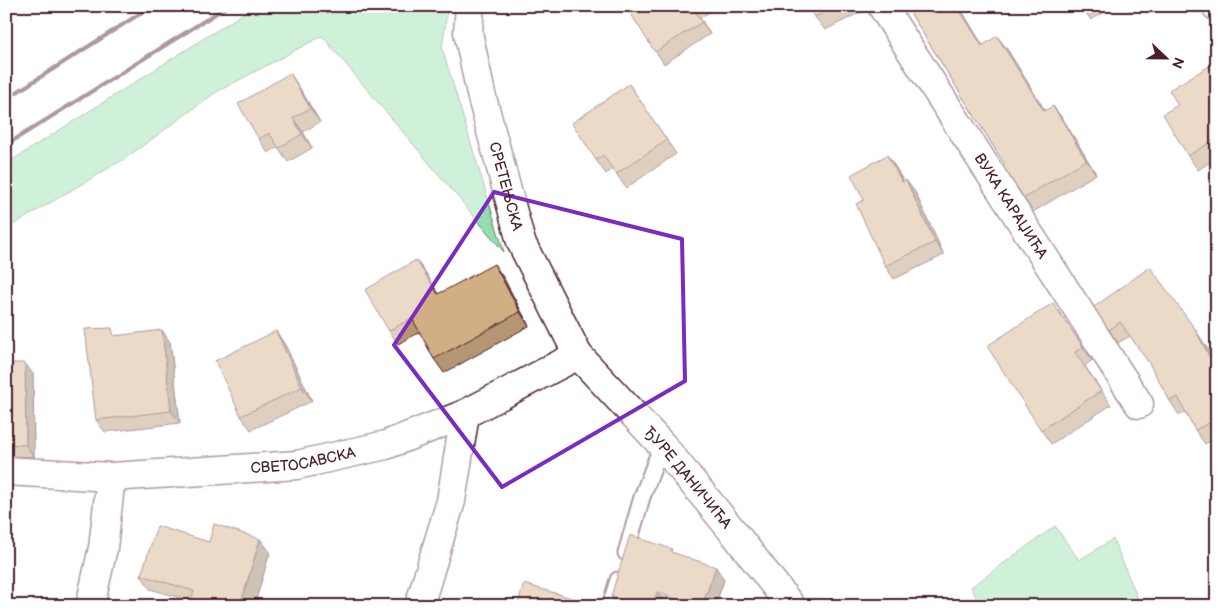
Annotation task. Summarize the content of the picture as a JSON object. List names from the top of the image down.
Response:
{
  "streets": {
    "street": [
      "СРЕТЕЊСКА",
      "ВУКА КАРАЏИЋА",
      "СВЕТОСАВСКА",
      "ЂУРЕ ДАНИЧИЋА"
    ]
  },
  "crossings": [
    ["СРЕТЕЊСКА", "СВЕТОСАВСКА"],
    ["СРЕТЕЊСКА", "ЂУРЕ ДАНИЧИЋА"],
    ["СВЕТОСАВСКА", "ЂУРЕ ДАНИЧИЋА"]
  ],
  "north": "right"
}
